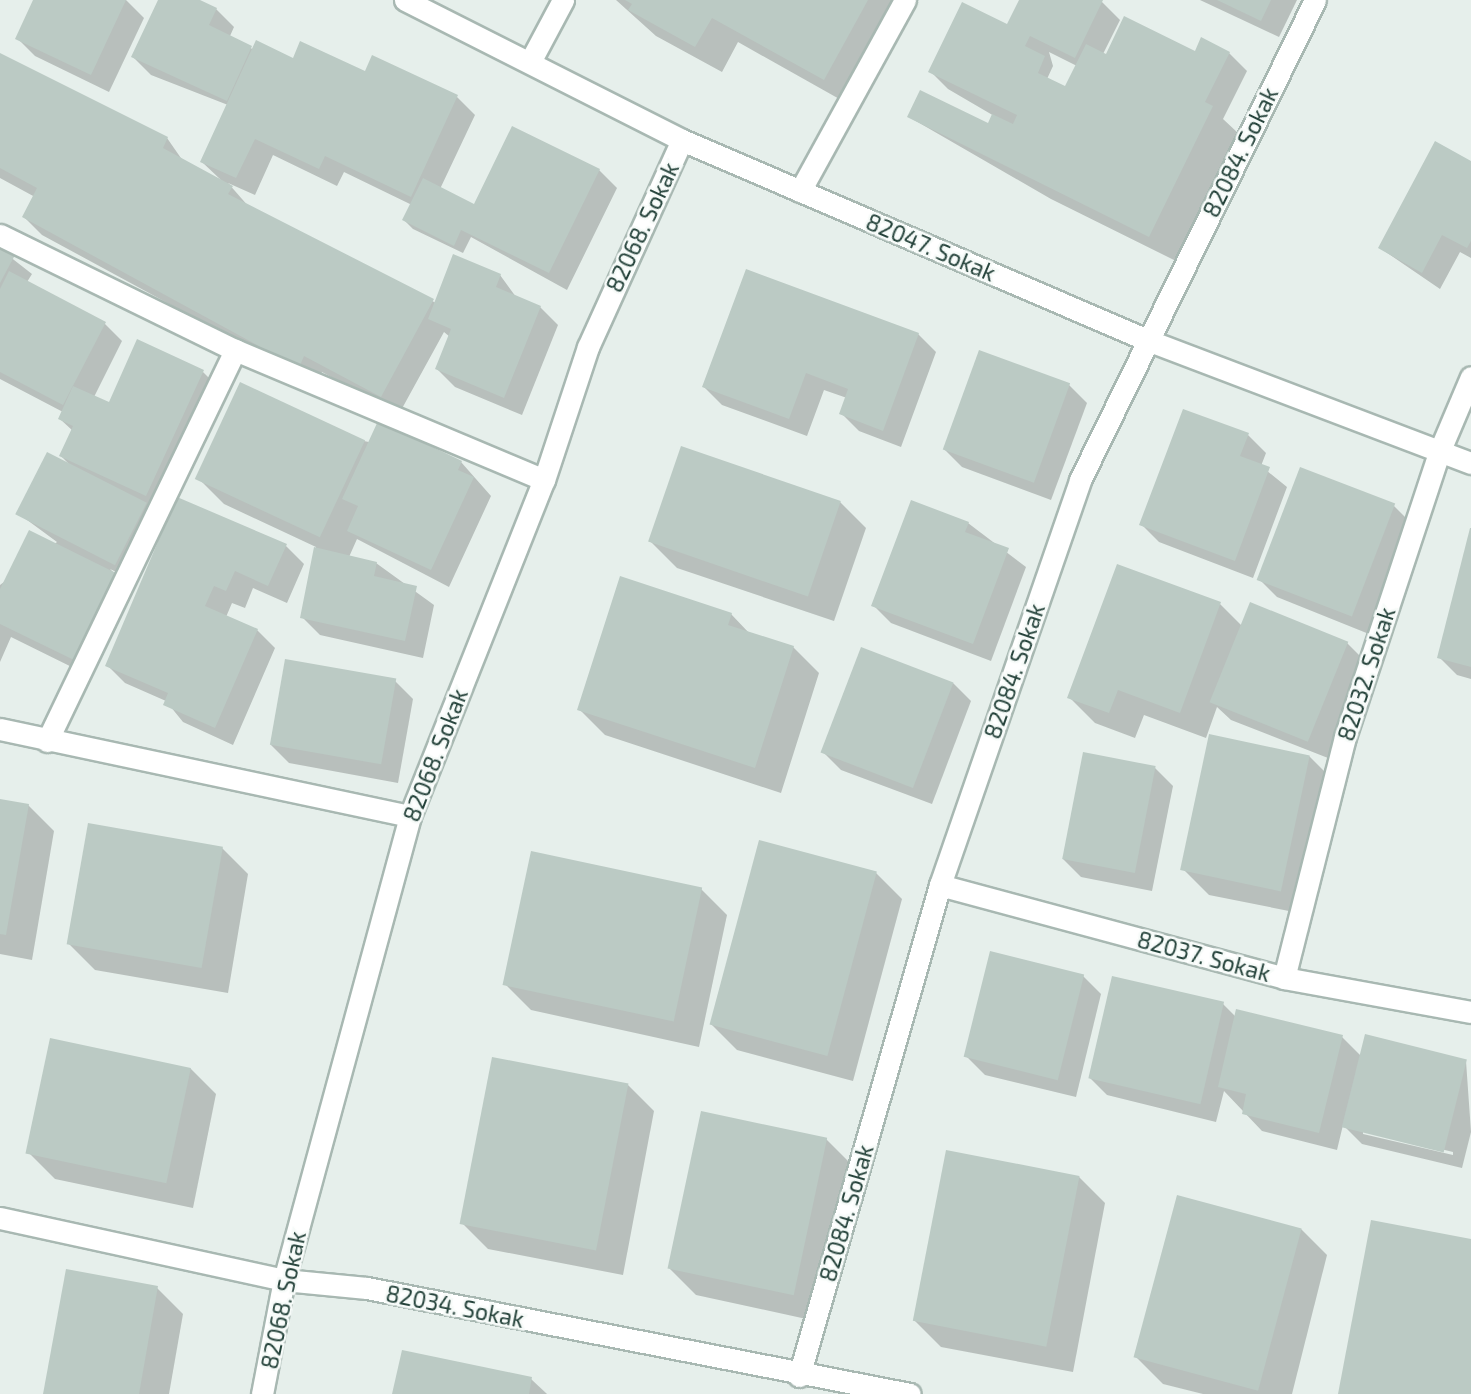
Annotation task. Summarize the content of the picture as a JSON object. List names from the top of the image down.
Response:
{
  "streets": {
    "street": [
      "82084. Sokak",
      "82068. Sokak",
      "82047. Sokak",
      "82032. Sokak",
      "82037. Sokak",
      "82034. Sokak"
    ]
  },
  "crossings": [
    ["82084. Sokak", "82047. Sokak"],
    ["82084. Sokak", "82037. Sokak"],
    ["82084. Sokak", "82034. Sokak"],
    ["82068. Sokak", "82047. Sokak"],
    ["82068. Sokak", "82034. Sokak"],
    ["82047. Sokak", "82032. Sokak"],
    ["82032. Sokak", "82037. Sokak"]
  ]
}
